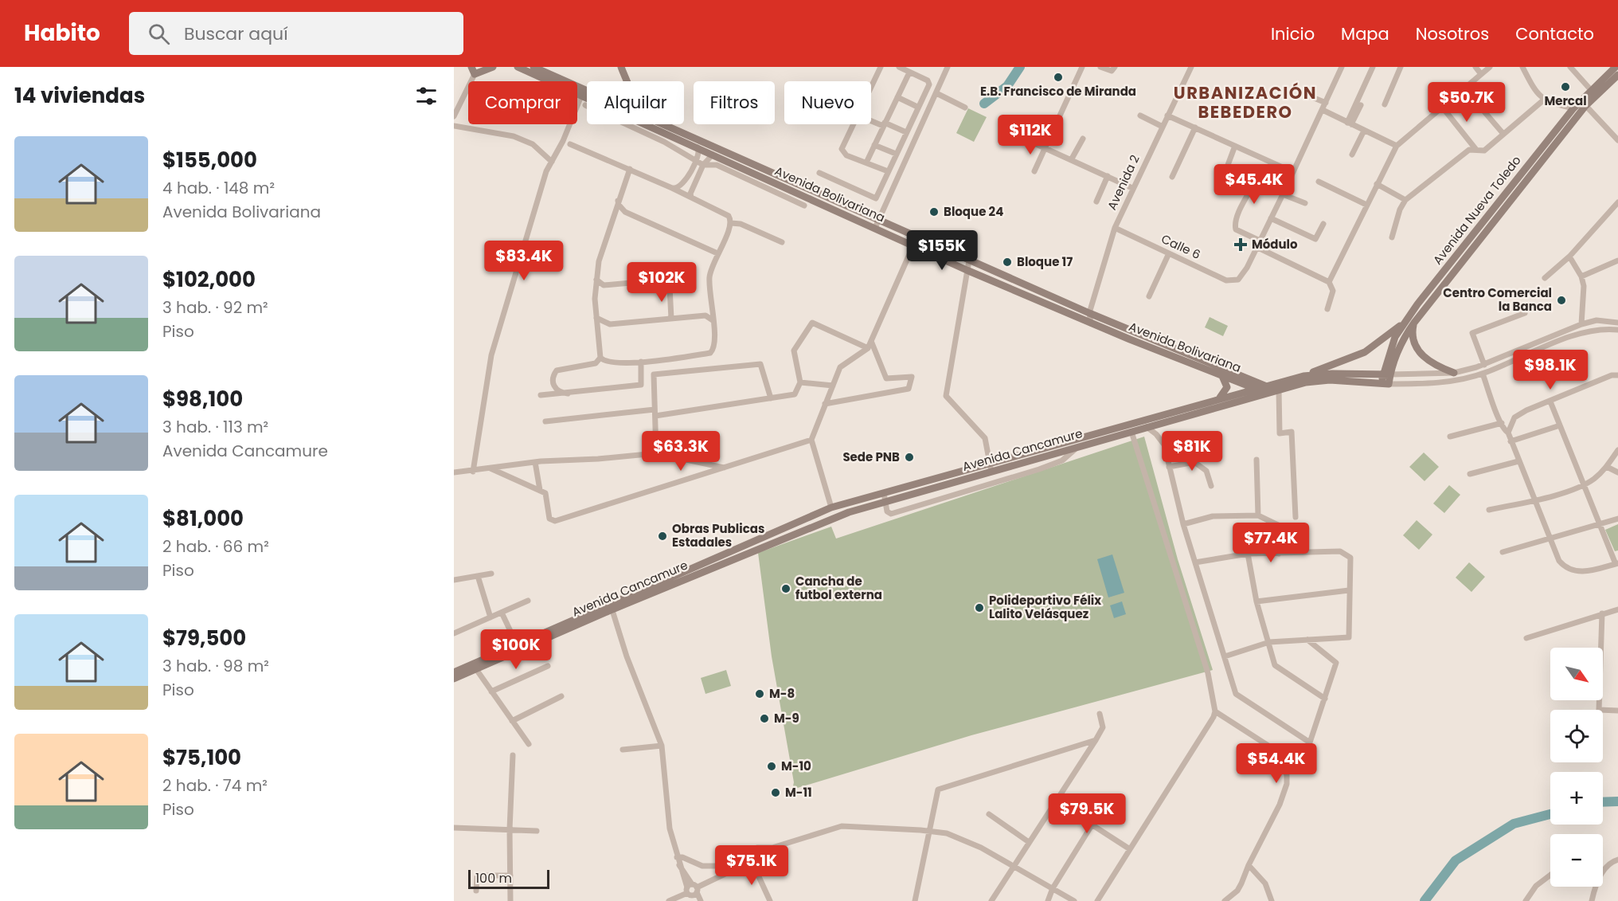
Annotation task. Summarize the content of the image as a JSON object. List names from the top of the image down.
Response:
{
  "streets": {
    "main road": ["Avenida Bolivariana", "Avenida Nueva Toledo", "Avenida Cancamure"],
    "street": ["Avenida 2", "Calle 6"]
  },
  "crossings": [
    ["Avenida 2", "Avenida Bolivariana"],
    ["Avenida 2", "Calle 6"],
    ["Avenida Bolivariana", "Avenida Cancamure"],
    ["Avenida Nueva Toledo", "Avenida Cancamure"]
  ],
  "districts": ["URBANIZACIÓN BEBEDERO"],
  "places": {
    "other": [
      "E.B. Francisco de Miranda",
      "Mercal",
      "Bloque 24",
      "Bloque 17",
      "Centro Comercial la Banca",
      "Sede PNB",
      "Obras Publicas Estadales",
      "Cancha de futbol externa",
      "Polideportivo Félix Lalito Velásquez",
      "M-8",
      "M-9",
      "M-10",
      "M-11"
    ],
    "health": ["Módulo"]
  },
  "scale_bar": "100 m",
  "north": "bottom right",
  "page": {
    "header": "Habito",
    "search": "Buscar aquí",
    "nav": [
      "Inicio",
      "Mapa",
      "Nosotros",
      "Contacto"
    ],
    "heading": "14 viviendas",
    "chip": [
      "Comprar",
      "Alquilar",
      "Filtros",
      "Nuevo"
    ],
    "price": [
      "$50.7K",
      "$112K",
      "$45.4K",
      "$155K",
      "$83.4K",
      "$102K",
      "$98.1K",
      "$63.3K",
      "$81K",
      "$77.4K",
      "$100K",
      "$54.4K",
      "$79.5K",
      "$75.1K"
    ],
    "list": [
      {
        "name": "$155,000",
        "note": "4 hab. · 148 m² · Avenida Bolivariana"
      },
      {
        "name": "$102,000",
        "note": "3 hab. · 92 m² · Piso"
      },
      {
        "name": "$98,100",
        "note": "3 hab. · 113 m² · Avenida Cancamure"
      },
      {
        "name": "$81,000",
        "note": "2 hab. · 66 m² · Piso"
      },
      {
        "name": "$79,500",
        "note": "3 hab. · 98 m² · Piso"
      },
      {
        "name": "$75,100",
        "note": "2 hab. · 74 m² · Piso"
      }
    ],
    "map_buttons": ["+", "−"],
    "scale": "100 m"
  }
}
